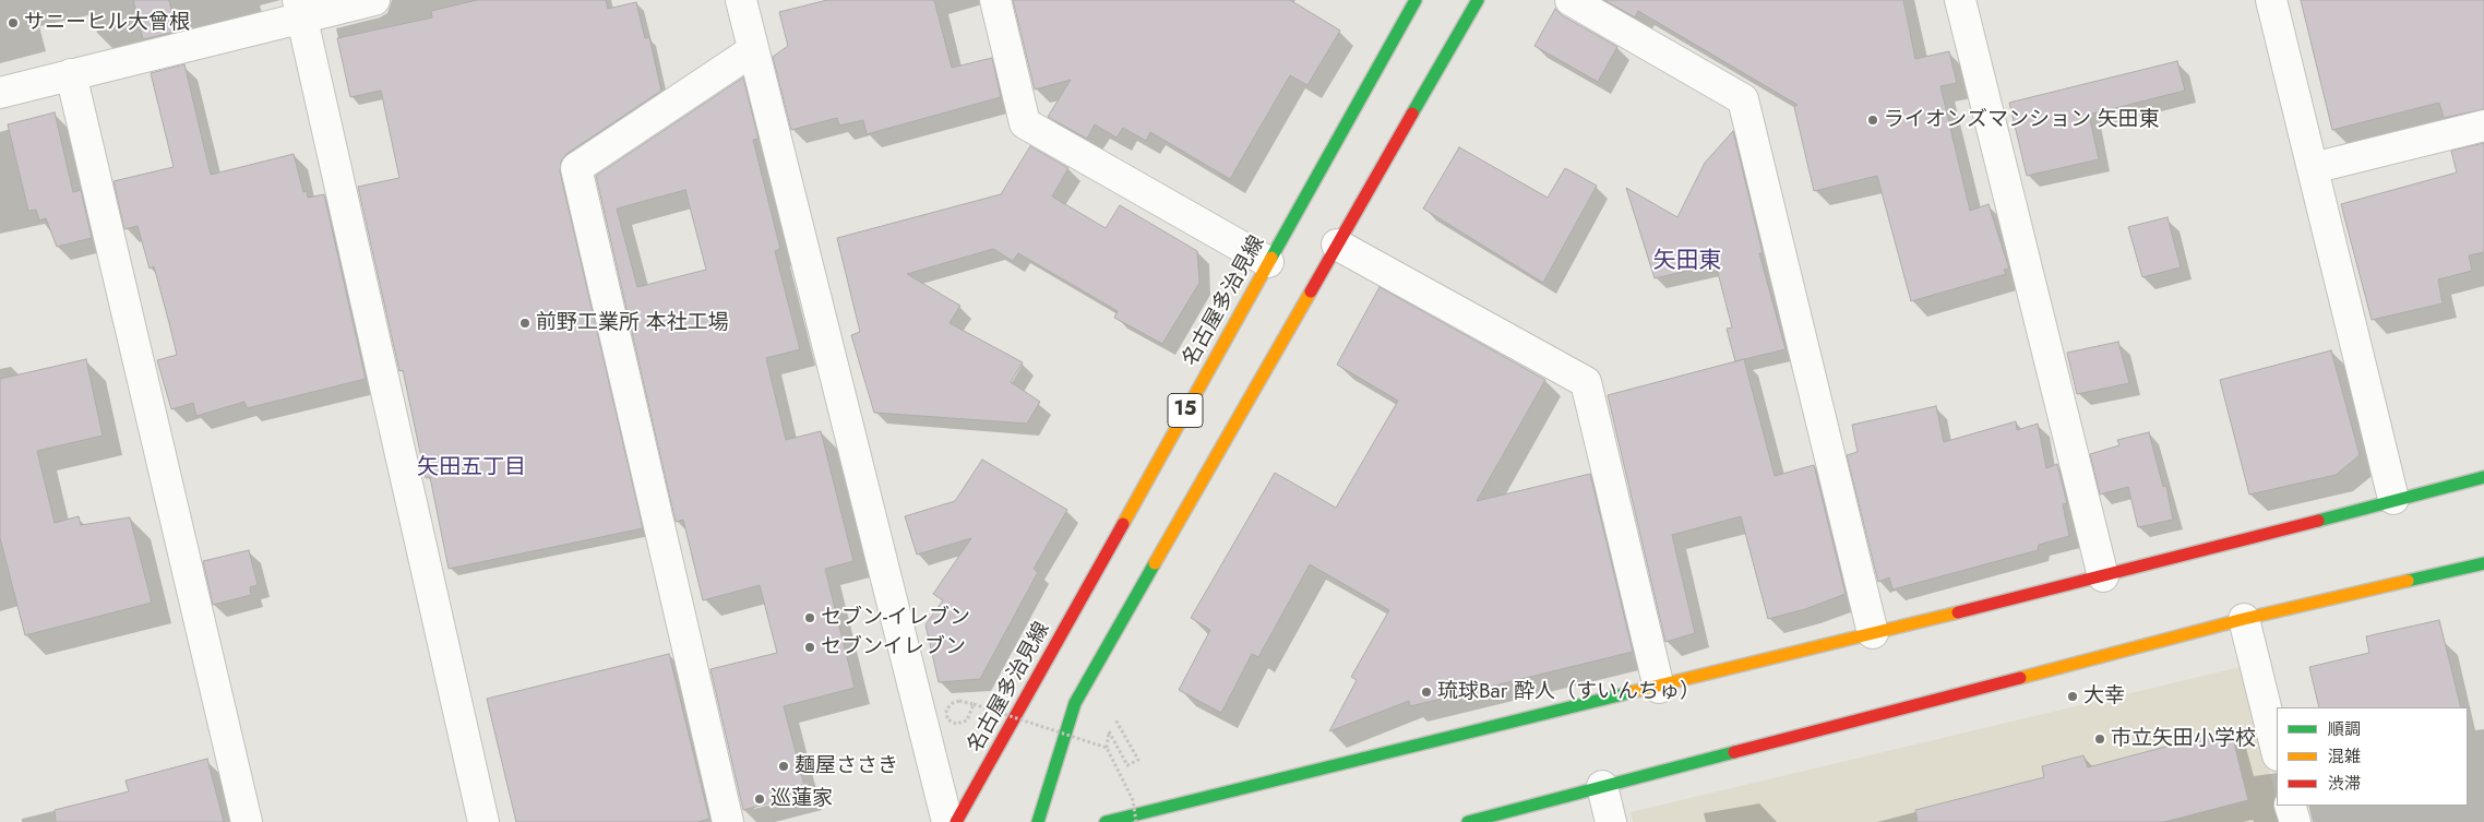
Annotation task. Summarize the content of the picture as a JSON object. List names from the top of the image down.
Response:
{
  "streets": {
    "street": ["名古屋多治見線", "15"]
  },
  "districts": ["矢田東", "矢田五丁目"],
  "places": [
    "サニーヒル大曾根",
    "ライオンズマンション 矢田東",
    "前野工業所 本社工場",
    "セブン-イレブン",
    "セブンイレブン",
    "琉球Bar 酔人（すいんちゅ）",
    "大幸",
    "市立矢田小学校",
    "麺屋ささき",
    "巡蓮家"
  ],
  "legend": ["順調", "混雑", "渋滞"]
}
